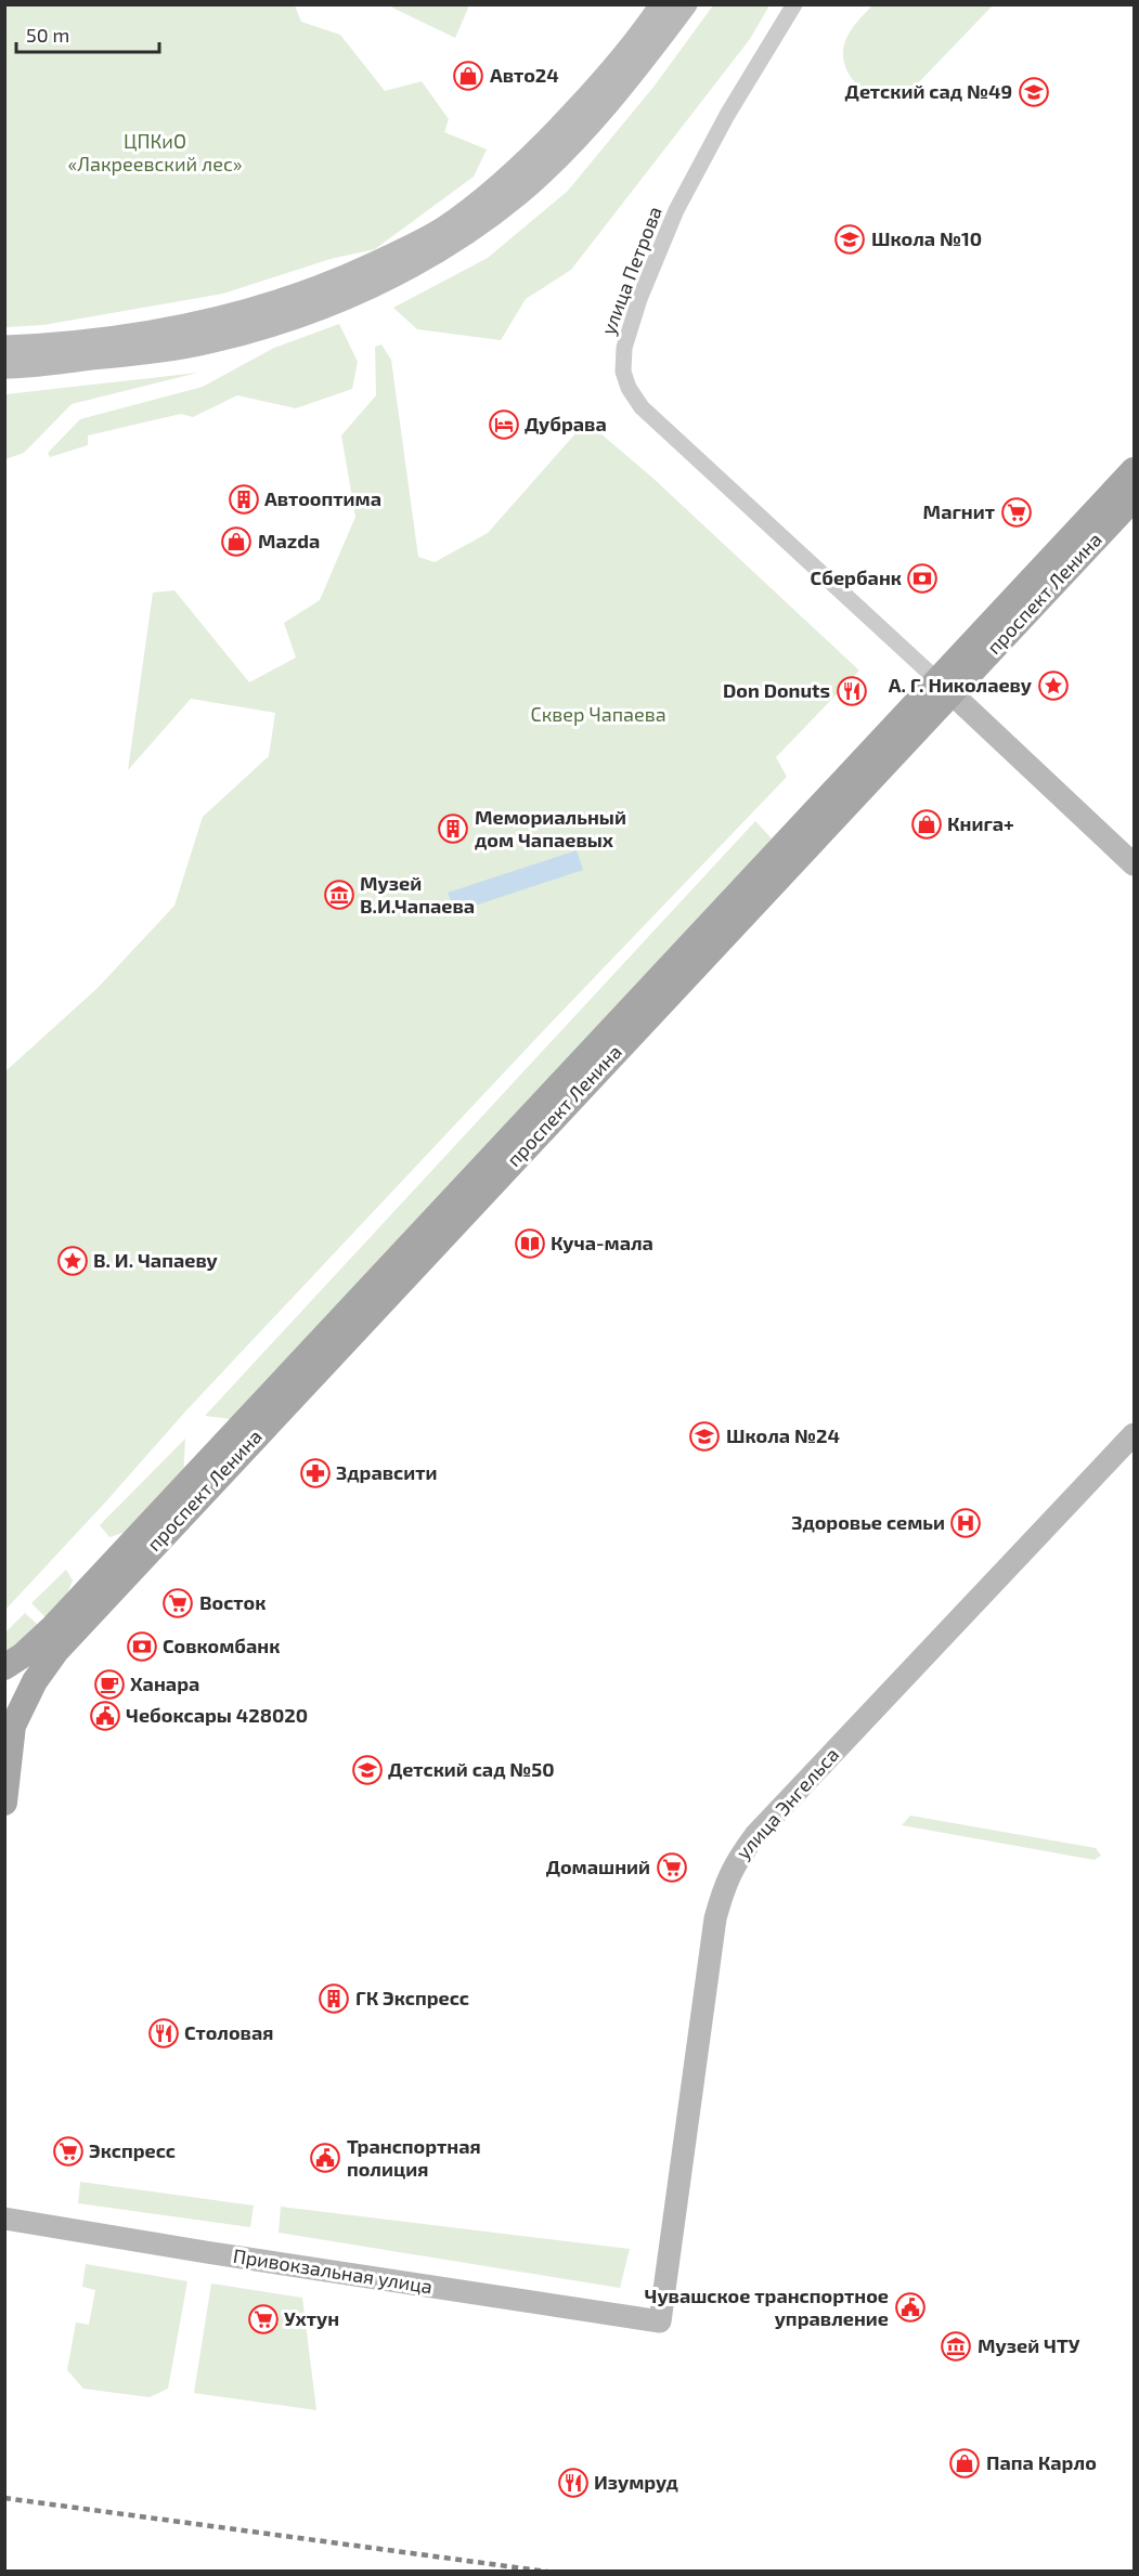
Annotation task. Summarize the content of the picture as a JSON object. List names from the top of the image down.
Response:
{
  "streets": {
    "main road": ["проспект Ленина"],
    "street": ["улица Петрова", "улица Энгельса", "Привокзальная улица"]
  },
  "crossings": [
    ["улица Петрова", "проспект Ленина"],
    ["улица Энгельса", "Привокзальная улица"]
  ],
  "parks": ["ЦПКиО «Лакреевский лес»", "Сквер Чапаева"],
  "places": {
    "shop": [
      "Авто24",
      "Mazda",
      "Книга+",
      "Папа Карло"
    ],
    "school or university": [
      "Детский сад №49",
      "Школа №10",
      "Школа №24",
      "Детский сад №50"
    ],
    "hotel": ["Дубрава"],
    "building": ["Автооптима", "Мемориальный дом Чапаевых", "ГК Экспресс"],
    "supermarket": [
      "Магнит",
      "Восток",
      "Домашний",
      "Экспресс",
      "Ухтун"
    ],
    "bank": ["Сбербанк", "Совкомбанк"],
    "place": ["А. Г. Николаеву", "В. И. Чапаеву"],
    "restaurant": ["Don Donuts", "Столовая", "Изумруд"],
    "museum": ["Музей В.И.Чапаева", "Музей ЧТУ"],
    "library": ["Куча-мала"],
    "pharmacy": ["Здравсити"],
    "hospital": ["Здоровье семьи"],
    "cafe": ["Ханара"],
    "public building": ["Чебоксары 428020", "Транспортная полиция", "Чувашское транспортное управление"]
  },
  "scale_bar": "50 m"
}
